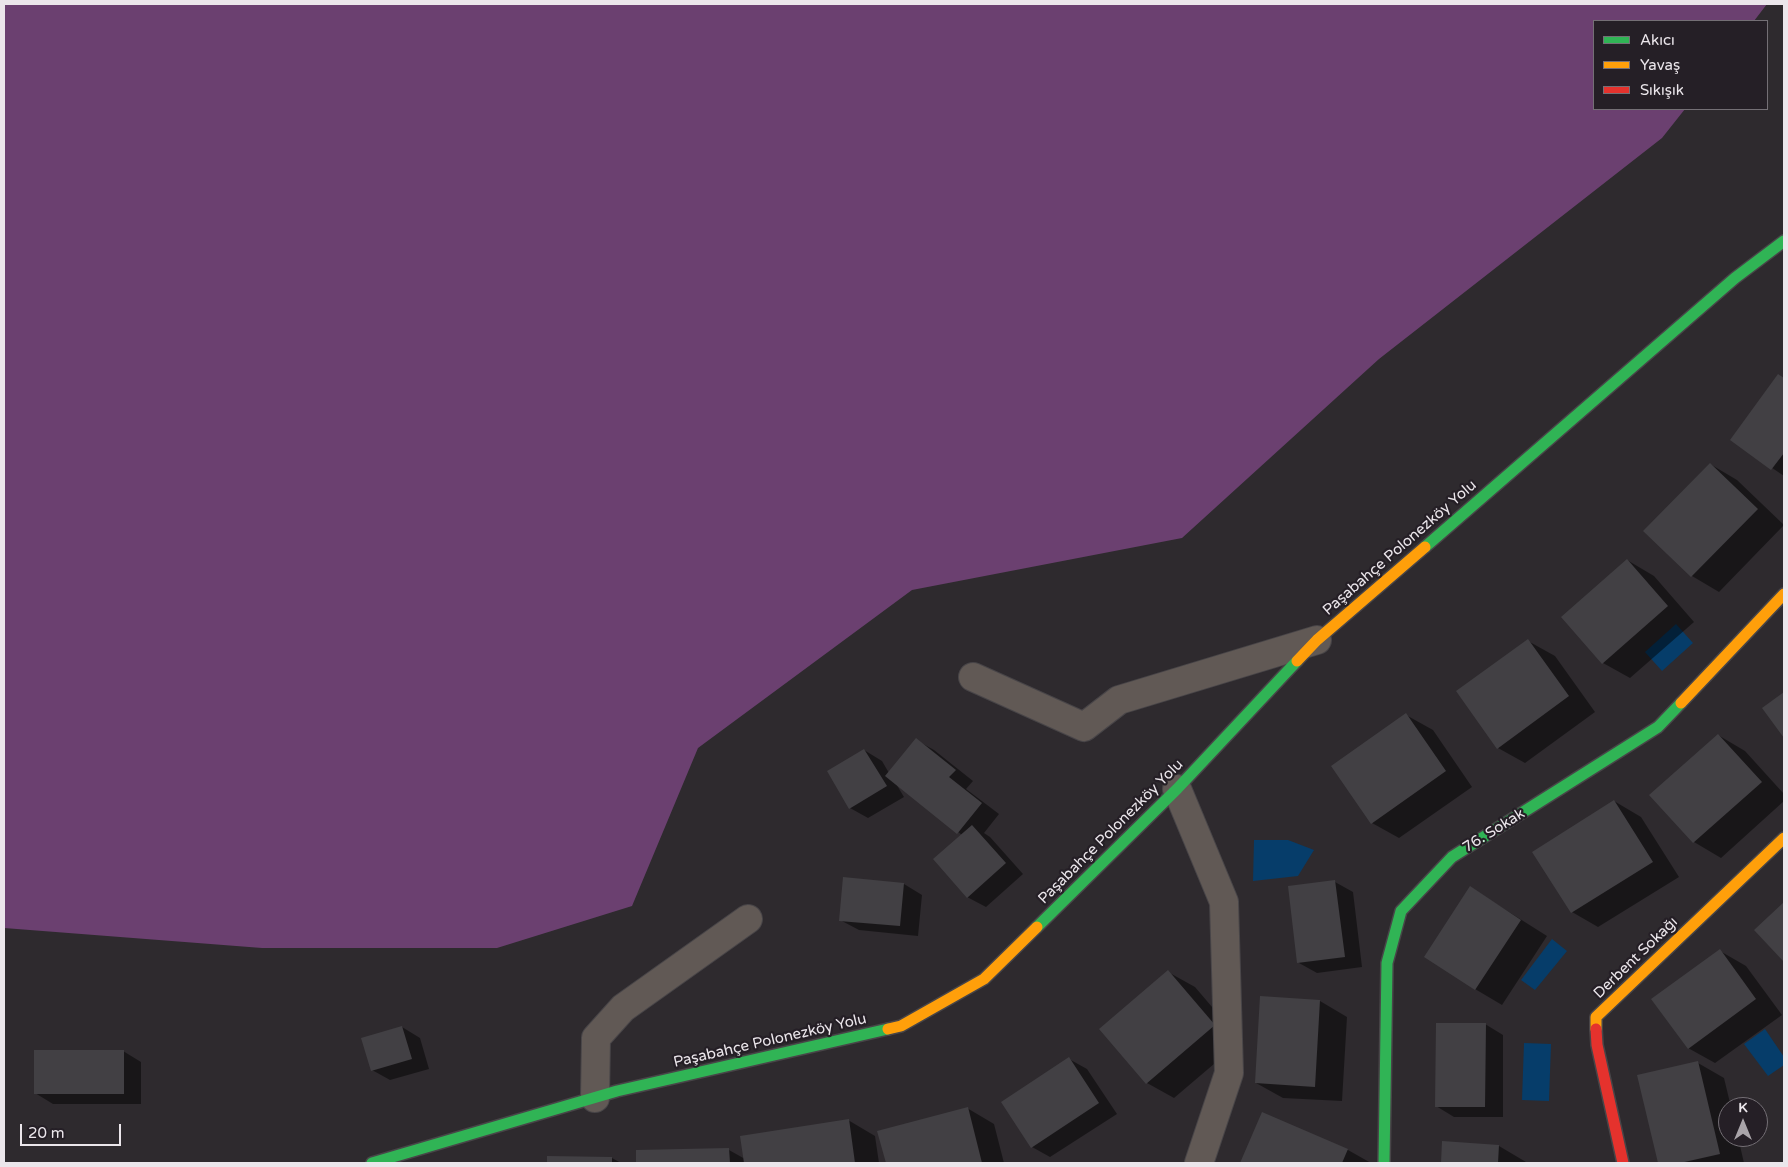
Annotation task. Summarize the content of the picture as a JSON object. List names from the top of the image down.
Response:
{
  "streets": {
    "main road": ["Paşabahçe Polonezköy Yolu", "76. Sokak", "Derbent Sokağı"]
  },
  "legend": ["Akıcı", "Yavaş", "Sıkışık"],
  "scale_bar": "20 m",
  "north": "top"
}
